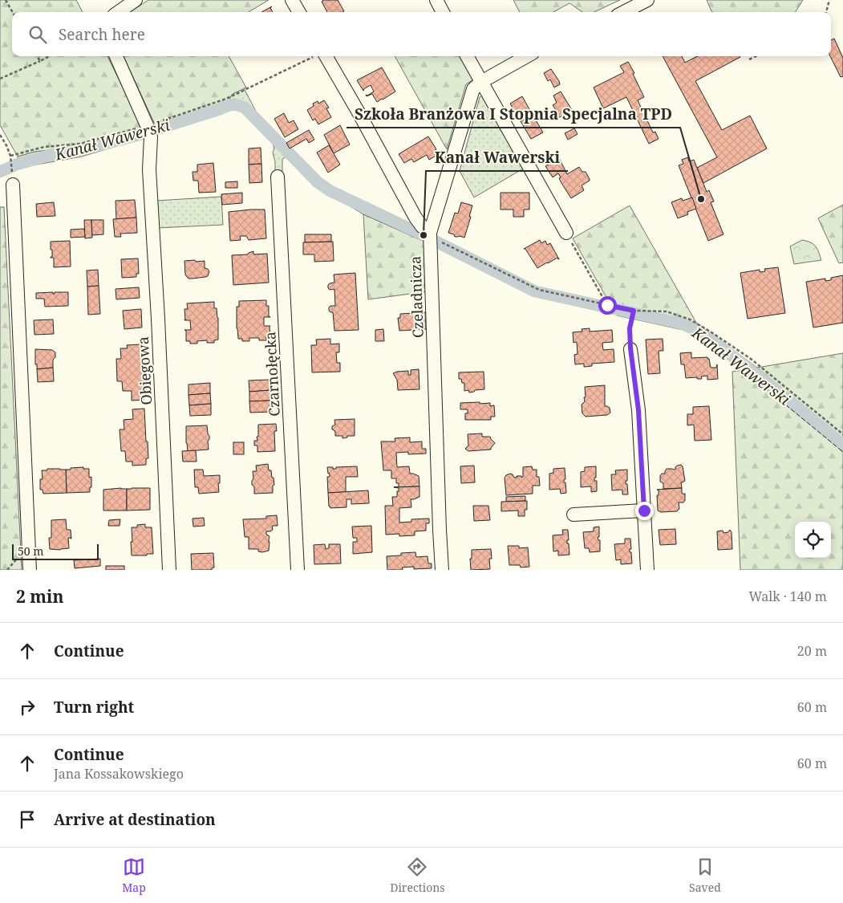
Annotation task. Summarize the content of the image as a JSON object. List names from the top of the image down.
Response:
{
  "streets": {
    "street": ["Czeladnicza", "Obiegowa", "Czarnołęcka"]
  },
  "water": ["Kanał Wawerski"],
  "places": ["Szkoła Branżowa I Stopnia Specjalna TPD", "Kanał Wawerski"],
  "scale_bar": "50 m",
  "page": {
    "search": "Search here",
    "scale": "50 m",
    "heading": ["2 min", "Walk · 140 m"],
    "list": [
      ["Continue", "20 m"],
      ["Turn right", "60 m"],
      ["Continue", "Jana Kossakowskiego", "60 m"],
      "Arrive at destination"
    ],
    "nav": ["Map", "Directions", "Saved"]
  }
}
